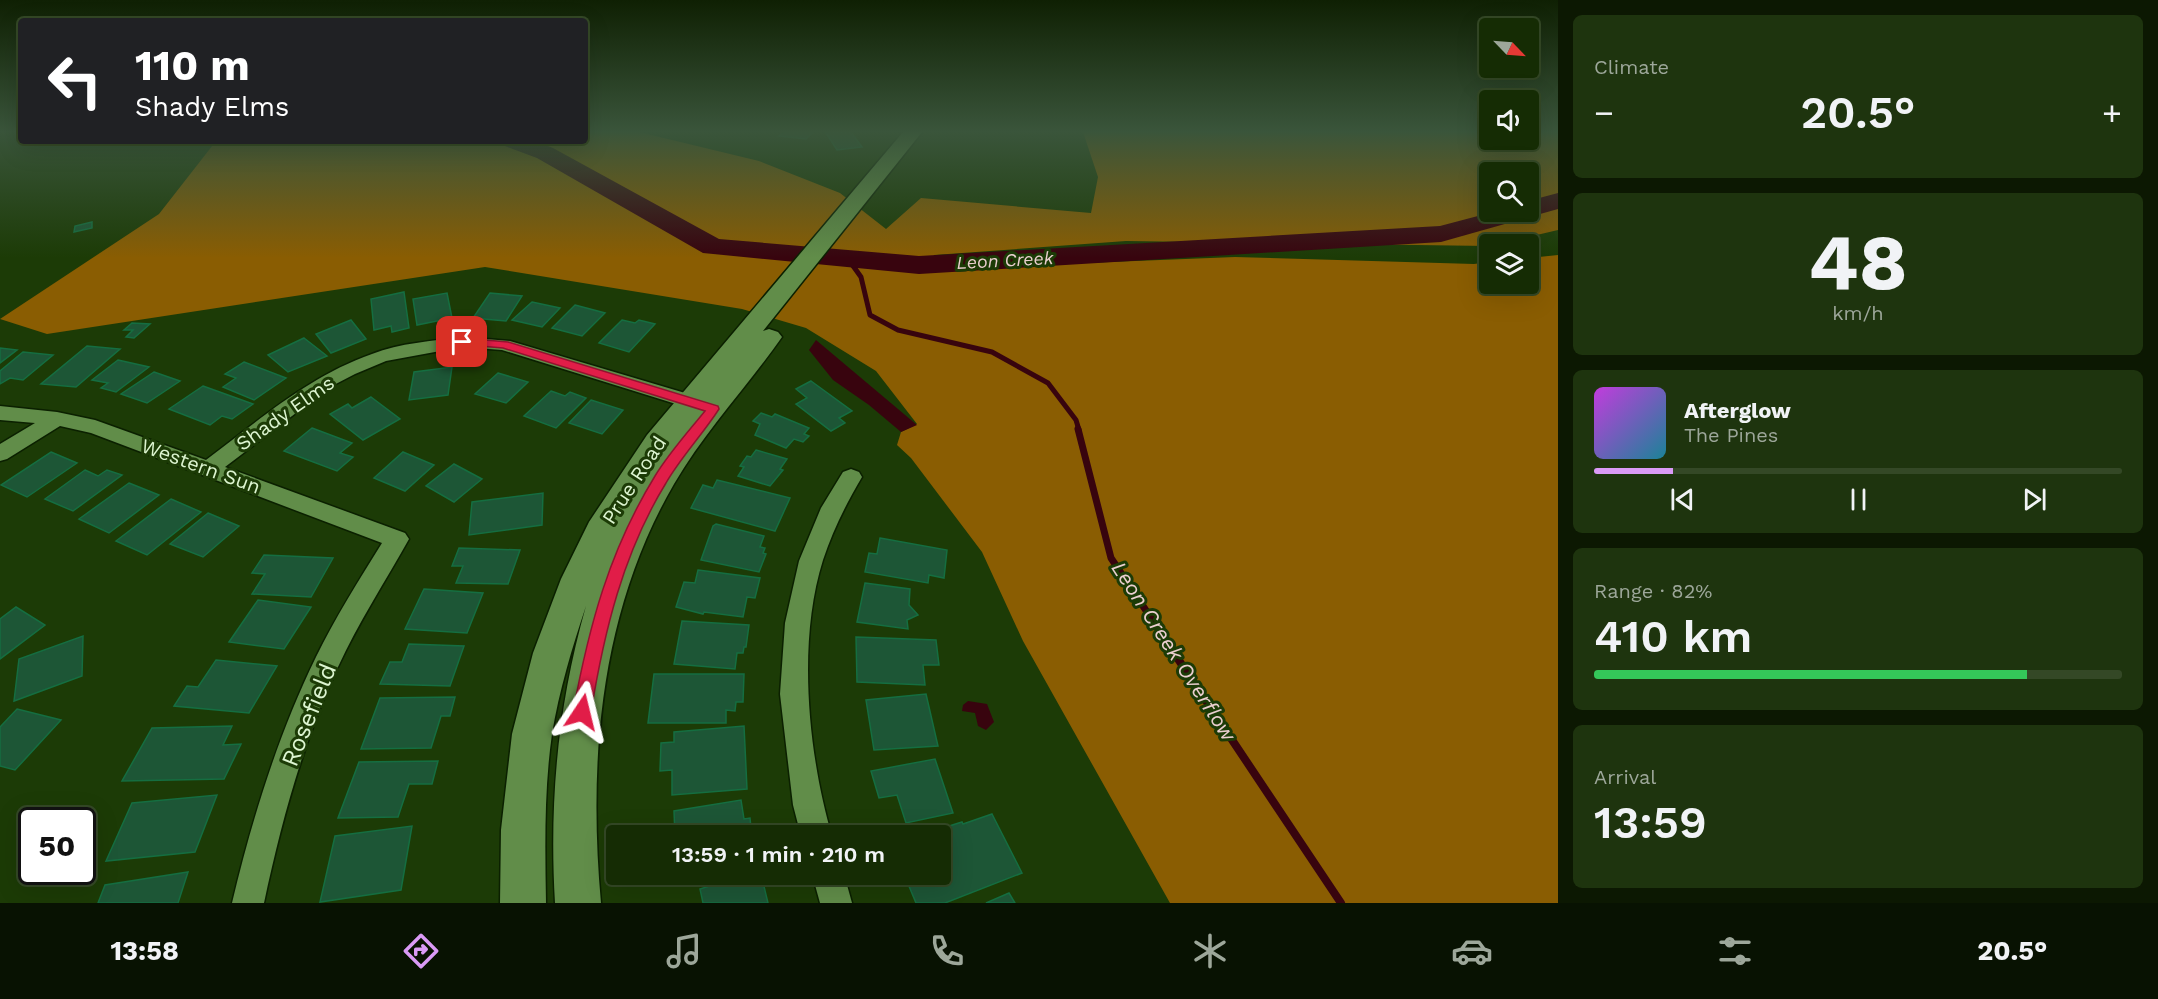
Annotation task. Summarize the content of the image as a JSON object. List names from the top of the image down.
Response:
{
  "streets": {
    "main road": ["Prue Road"],
    "street": ["Shady Elms", "Western Sun", "Rosefield"]
  },
  "crossings": [
    ["Shady Elms", "Western Sun"],
    ["Shady Elms", "Prue Road"],
    ["Western Sun", "Rosefield"]
  ],
  "water": ["Leon Creek", "Leon Creek Overflow"],
  "north": "bottom right",
  "page": {
    "tile": [
      "Climate",
      ["48", "km/h"],
      ["Range · 82%", "410 km"],
      ["Arrival", "13:59"]
    ],
    "turn": ["110 m", "Shady Elms"],
    "heat": ["−", "20.5°", "+"],
    "song": ["Afterglow", "The Pines"],
    "limit": "50",
    "trip": "13:59 · 1 min · 210 m",
    "tabs": ["13:58", "20.5°"]
  }
}
